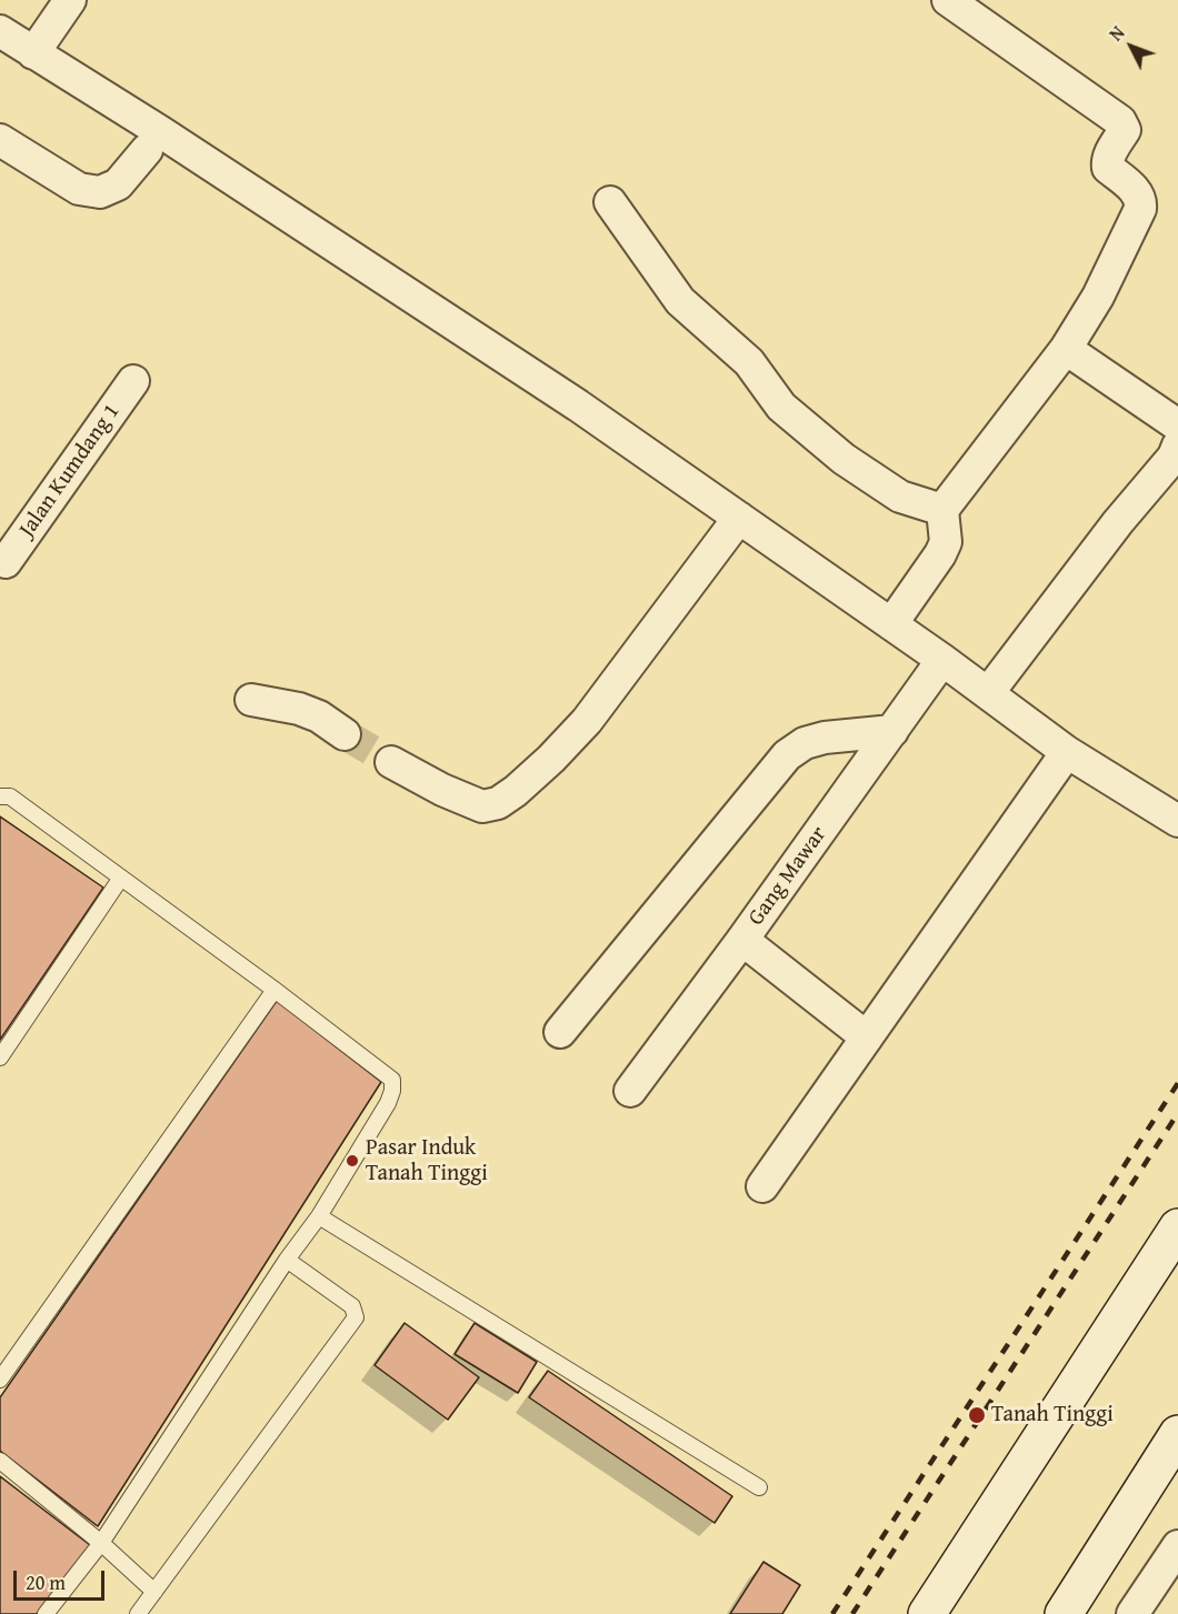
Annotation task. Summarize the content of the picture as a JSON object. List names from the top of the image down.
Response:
{
  "streets": {
    "street": ["Jalan Kumdang 1", "Gang Mawar"]
  },
  "places": ["Pasar Induk Tanah Tinggi", "Tanah Tinggi"],
  "scale_bar": "20 m",
  "north": "top left"
}
